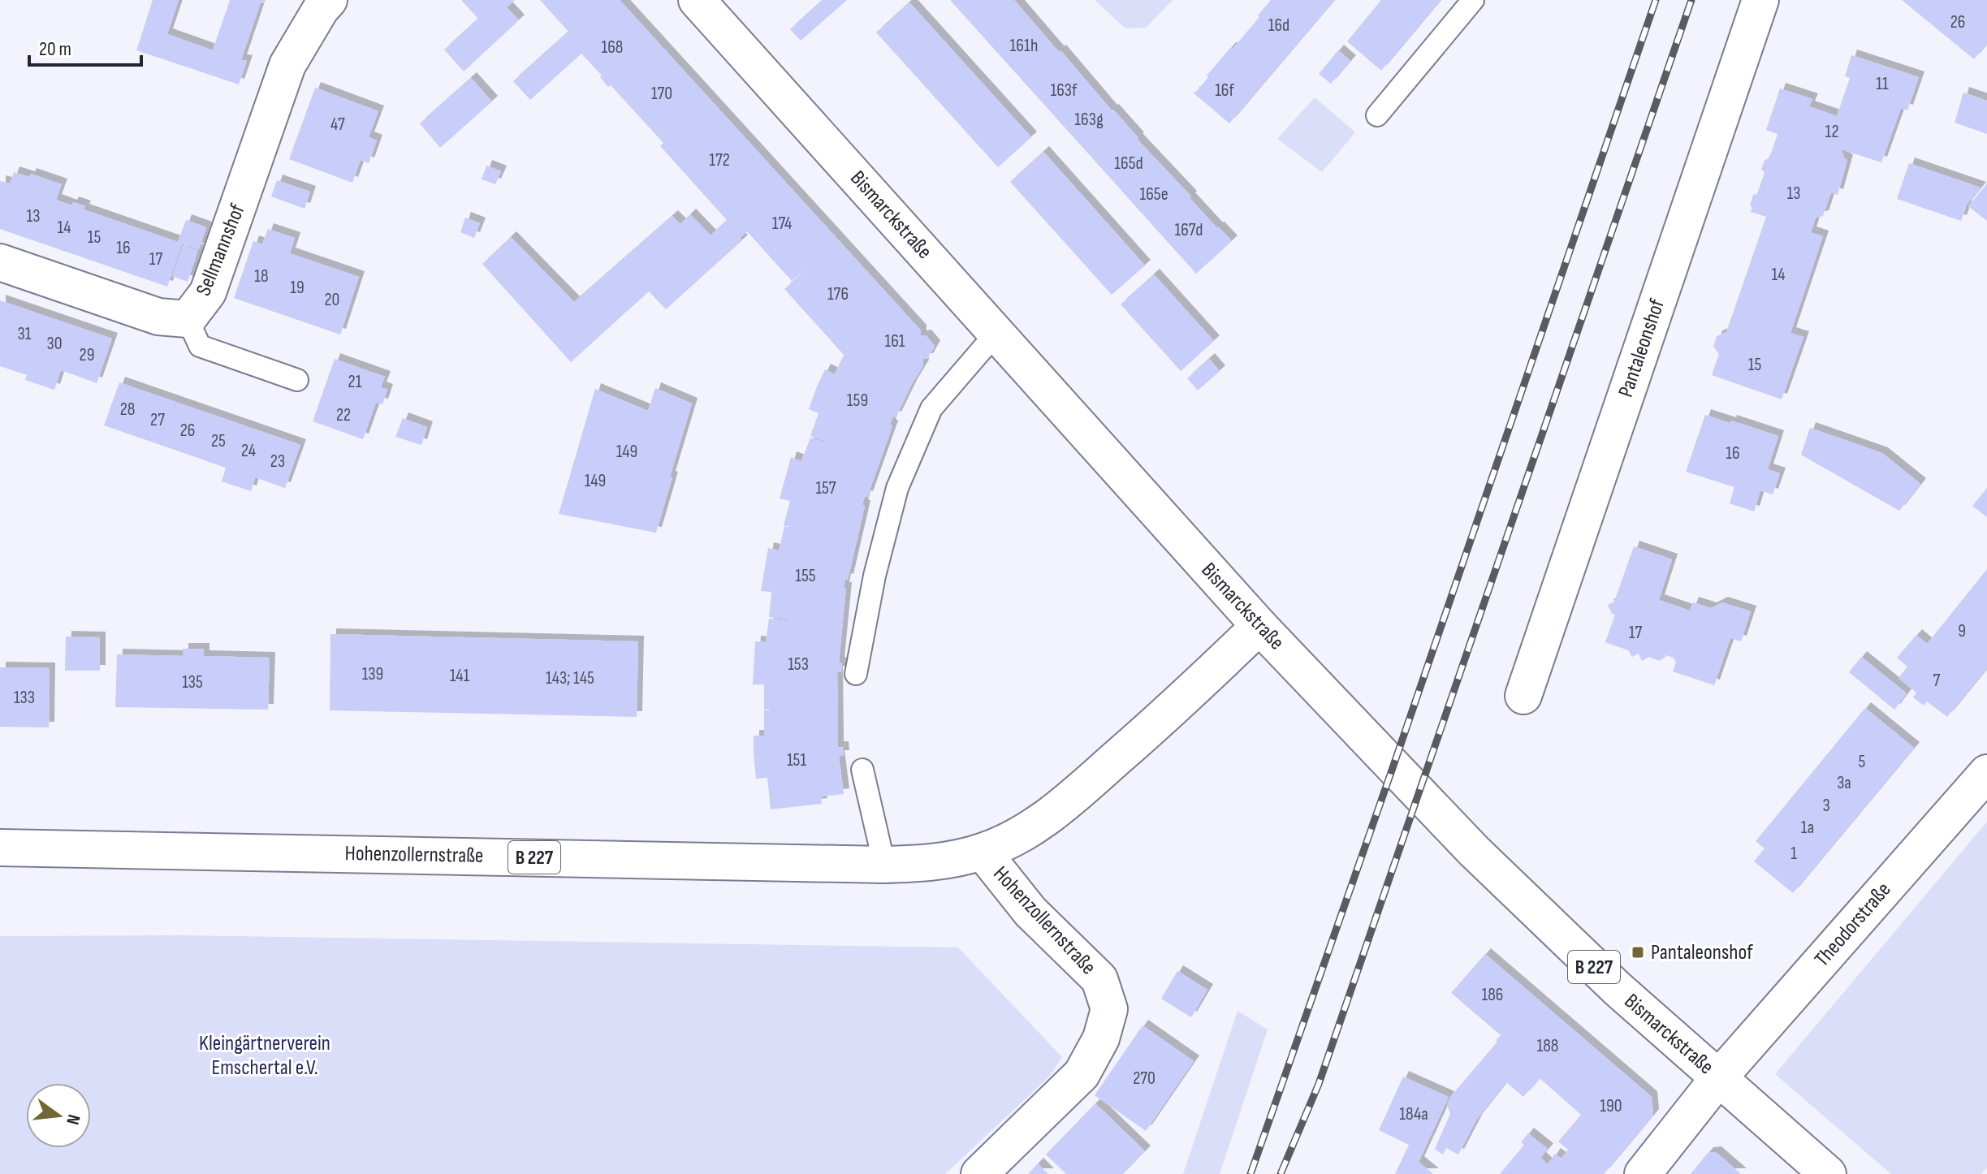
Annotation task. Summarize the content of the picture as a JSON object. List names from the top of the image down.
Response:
{
  "streets": {
    "main road": [
      "Bismarckstraße",
      "Sellmannshof",
      "Pantaleonshof",
      "Hohenzollernstraße",
      "B 227",
      "Theodorstraße"
    ]
  },
  "crossings": [
    ["Bismarckstraße", "Hohenzollernstraße"],
    ["Bismarckstraße", "Theodorstraße"]
  ],
  "parks": ["Kleingärtnerverein Emschertal e.V."],
  "places": {
    "transit": ["Pantaleonshof"]
  },
  "house_numbers": [
    "26",
    "16d",
    "161h",
    "168",
    "11",
    "163f",
    "16f",
    "170",
    "163g",
    "47",
    "12",
    "172",
    "165d",
    "13",
    "165e",
    "13",
    "174",
    "14",
    "167d",
    "15",
    "16",
    "17",
    "14",
    "18",
    "19",
    "176",
    "20",
    "31",
    "161",
    "30",
    "29",
    "15",
    "21",
    "159",
    "28",
    "22",
    "27",
    "26",
    "25",
    "24",
    "149",
    "16",
    "23",
    "149",
    "157",
    "155",
    "9",
    "17",
    "153",
    "139",
    "141",
    "143; 145",
    "7",
    "135",
    "133",
    "151",
    "5",
    "3a",
    "3",
    "1a",
    "1",
    "186",
    "188",
    "270",
    "190",
    "184a"
  ],
  "scale_bar": "20 m",
  "north": "right"
}
